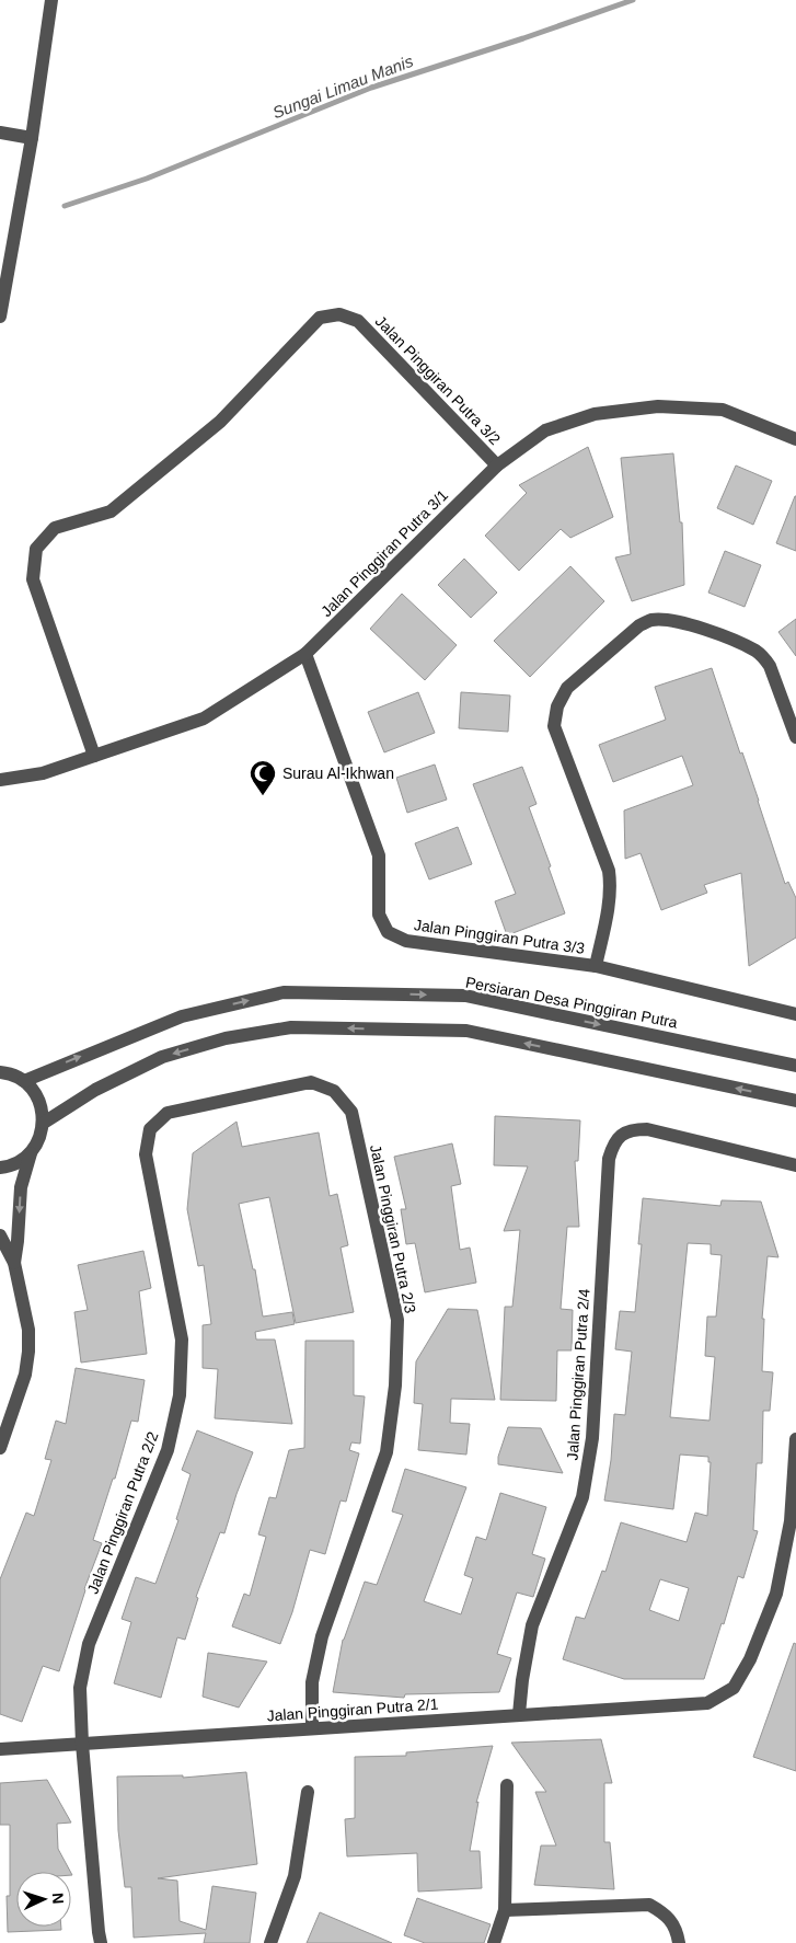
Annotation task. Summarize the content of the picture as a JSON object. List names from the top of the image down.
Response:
{
  "streets": {
    "street": [
      "Jalan Pinggiran Putra 3/2",
      "Jalan Pinggiran Putra 3/1",
      "Jalan Pinggiran Putra 3/3",
      "Persiaran Desa Pinggiran Putra",
      "Jalan Pinggiran Putra 2/3",
      "Jalan Pinggiran Putra 2/4",
      "Jalan Pinggiran Putra 2/2",
      "Jalan Pinggiran Putra 2/1"
    ]
  },
  "crossings": [
    ["Jalan Pinggiran Putra 3/2", "Jalan Pinggiran Putra 3/1"],
    ["Jalan Pinggiran Putra 3/1", "Jalan Pinggiran Putra 3/3"],
    ["Jalan Pinggiran Putra 2/3", "Jalan Pinggiran Putra 2/2"],
    ["Jalan Pinggiran Putra 2/3", "Jalan Pinggiran Putra 2/1"],
    ["Jalan Pinggiran Putra 2/4", "Jalan Pinggiran Putra 2/1"],
    ["Jalan Pinggiran Putra 2/2", "Jalan Pinggiran Putra 2/1"]
  ],
  "water": ["Sungai Limau Manis"],
  "places": {
    "mosque": ["Surau Al-Ikhwan"]
  },
  "north": "right"
}
